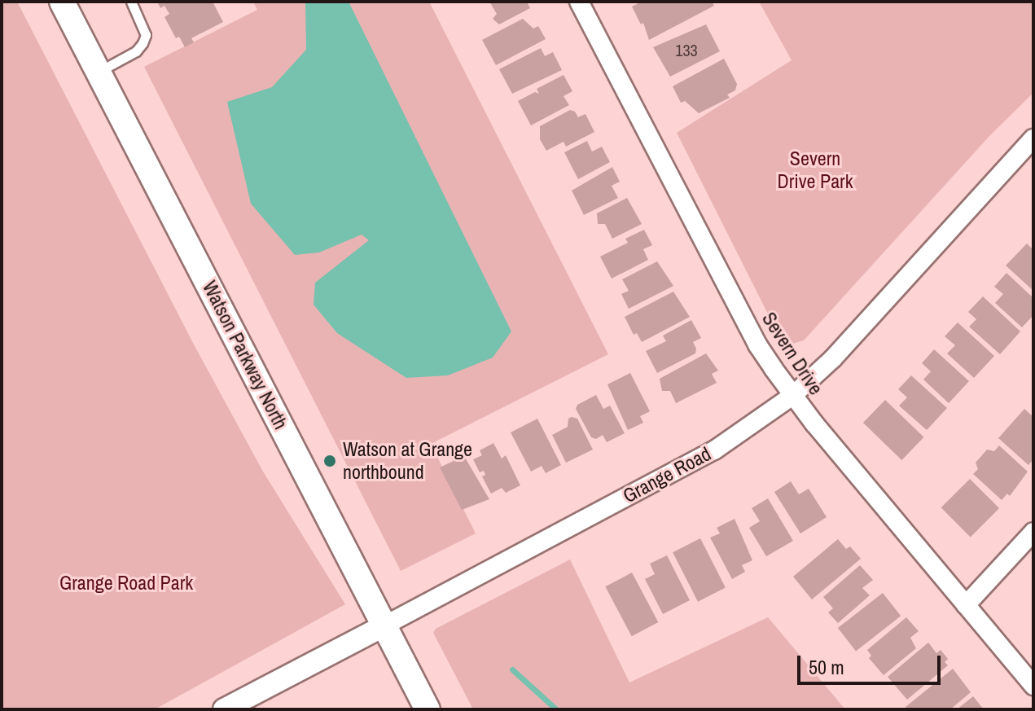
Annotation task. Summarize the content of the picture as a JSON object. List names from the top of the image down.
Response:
{
  "streets": {
    "main road": ["Watson Parkway North"],
    "street": ["Severn Drive", "Grange Road"]
  },
  "crossings": [
    ["Severn Drive", "Grange Road"],
    ["Watson Parkway North", "Grange Road"]
  ],
  "parks": ["Severn Drive Park", "Grange Road Park"],
  "places": ["Watson at Grange northbound"],
  "house_numbers": ["133"],
  "scale_bar": "50 m"
}
